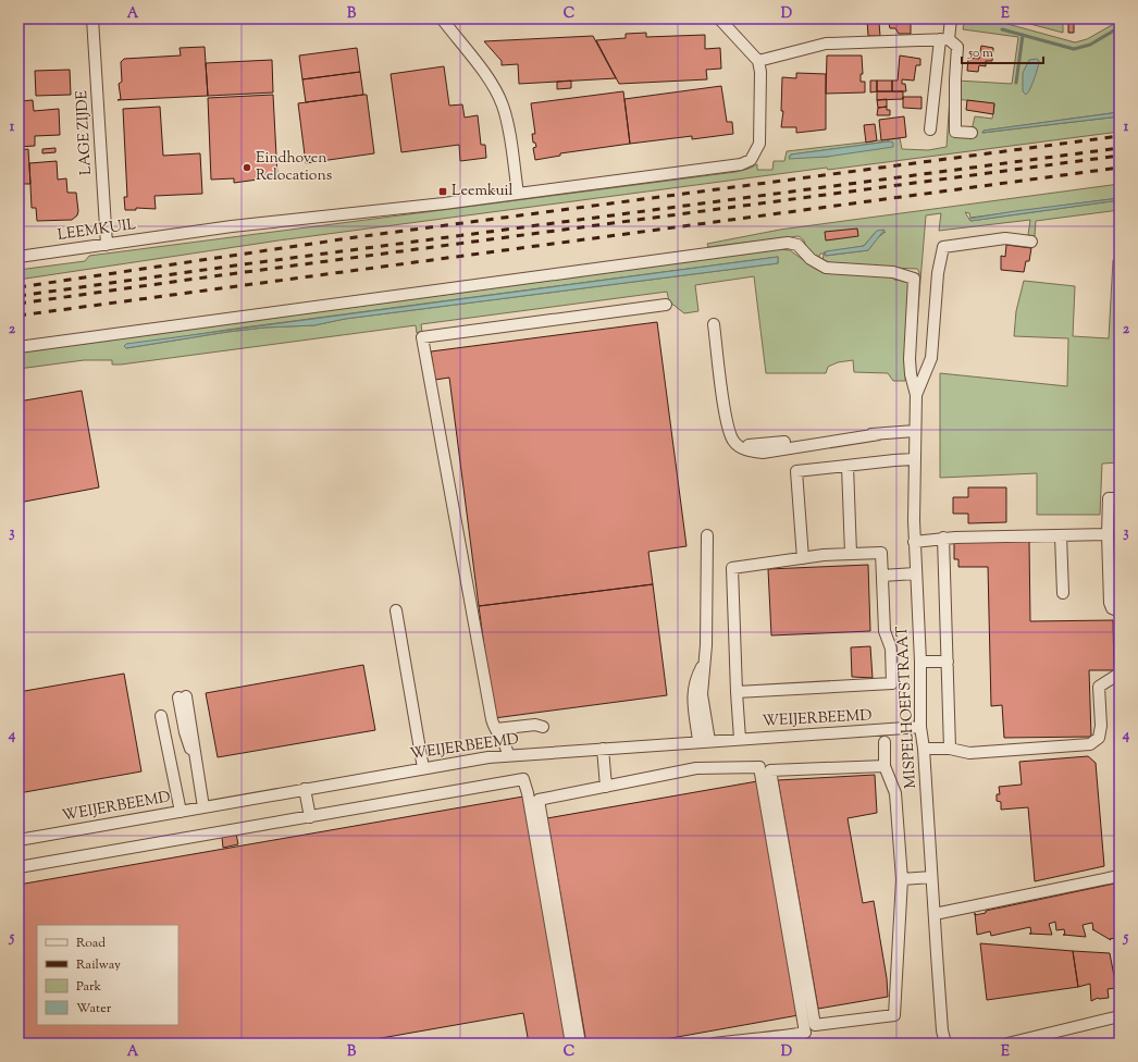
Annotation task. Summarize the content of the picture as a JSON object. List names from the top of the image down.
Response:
{
  "streets": {
    "street": [
      "LAGE ZIJDE",
      "LEEMKUIL",
      "MISPELHOEFSTRAAT",
      "WEIJERBEEMD"
    ]
  },
  "crossings": [
    ["LAGE ZIJDE", "LEEMKUIL"],
    ["MISPELHOEFSTRAAT", "WEIJERBEEMD"]
  ],
  "places": {
    "other": ["Eindhoven Relocations"],
    "transit": ["Leemkuil"]
  },
  "legend": [
    "Road",
    "Railway",
    "Park",
    "Water"
  ],
  "scale_bar": "50 m",
  "grid": {
    "columns": [
      "A",
      "B",
      "C",
      "D",
      "E"
    ],
    "rows": [
      "1",
      "2",
      "3",
      "4",
      "5"
    ]
  }
}
